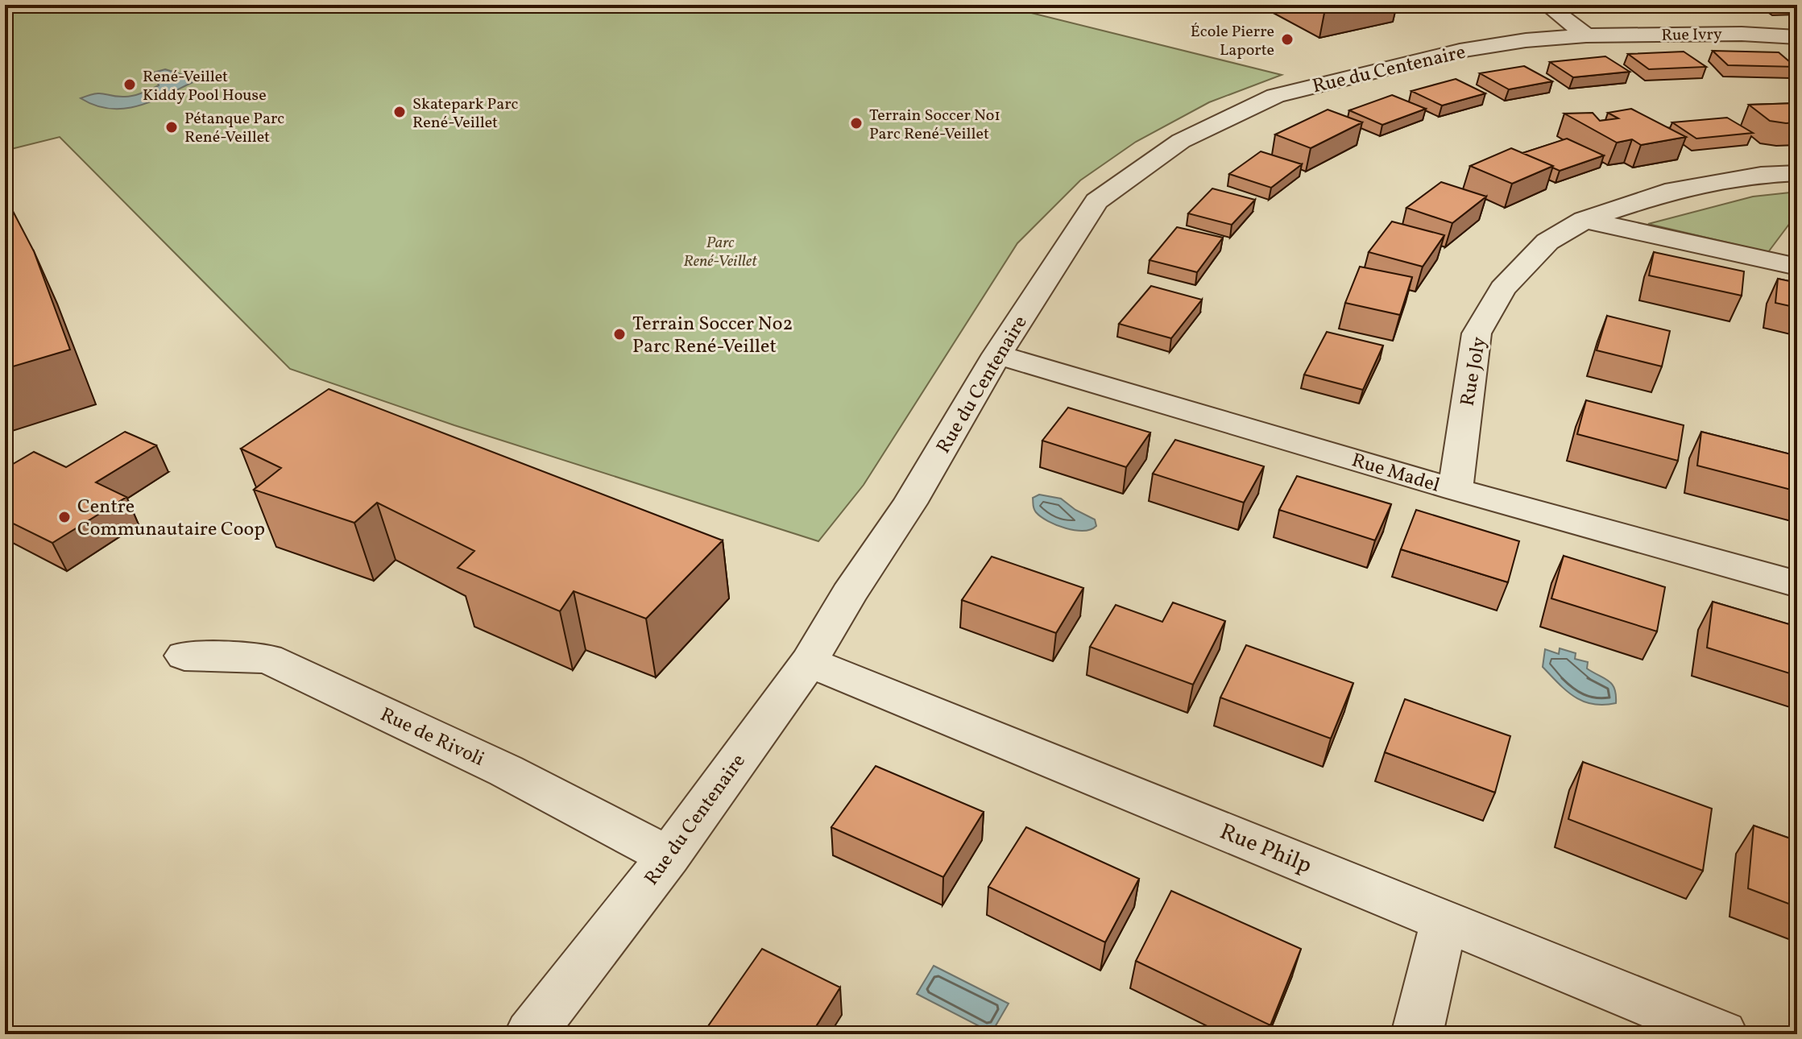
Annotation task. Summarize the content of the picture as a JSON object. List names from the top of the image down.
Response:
{
  "streets": {
    "street": [
      "Rue Ivry",
      "Rue du Centenaire",
      "Rue Joly",
      "Rue Madel",
      "Rue de Rivoli",
      "Rue Philp"
    ]
  },
  "crossings": [
    ["Rue Ivry", "Rue du Centenaire"],
    ["Rue du Centenaire", "Rue Madel"],
    ["Rue du Centenaire", "Rue de Rivoli"],
    ["Rue du Centenaire", "Rue Philp"],
    ["Rue Joly", "Rue Madel"]
  ],
  "parks": ["Parc René-Veillet"],
  "places": [
    "École Pierre Laporte",
    "René-Veillet Kiddy Pool House",
    "Skatepark Parc René-Veillet",
    "Terrain Soccer No1 Parc René-Veillet",
    "Pétanque Parc René-Veillet",
    "Terrain Soccer No2 Parc René-Veillet",
    "Centre Communautaire Coop"
  ]
}
